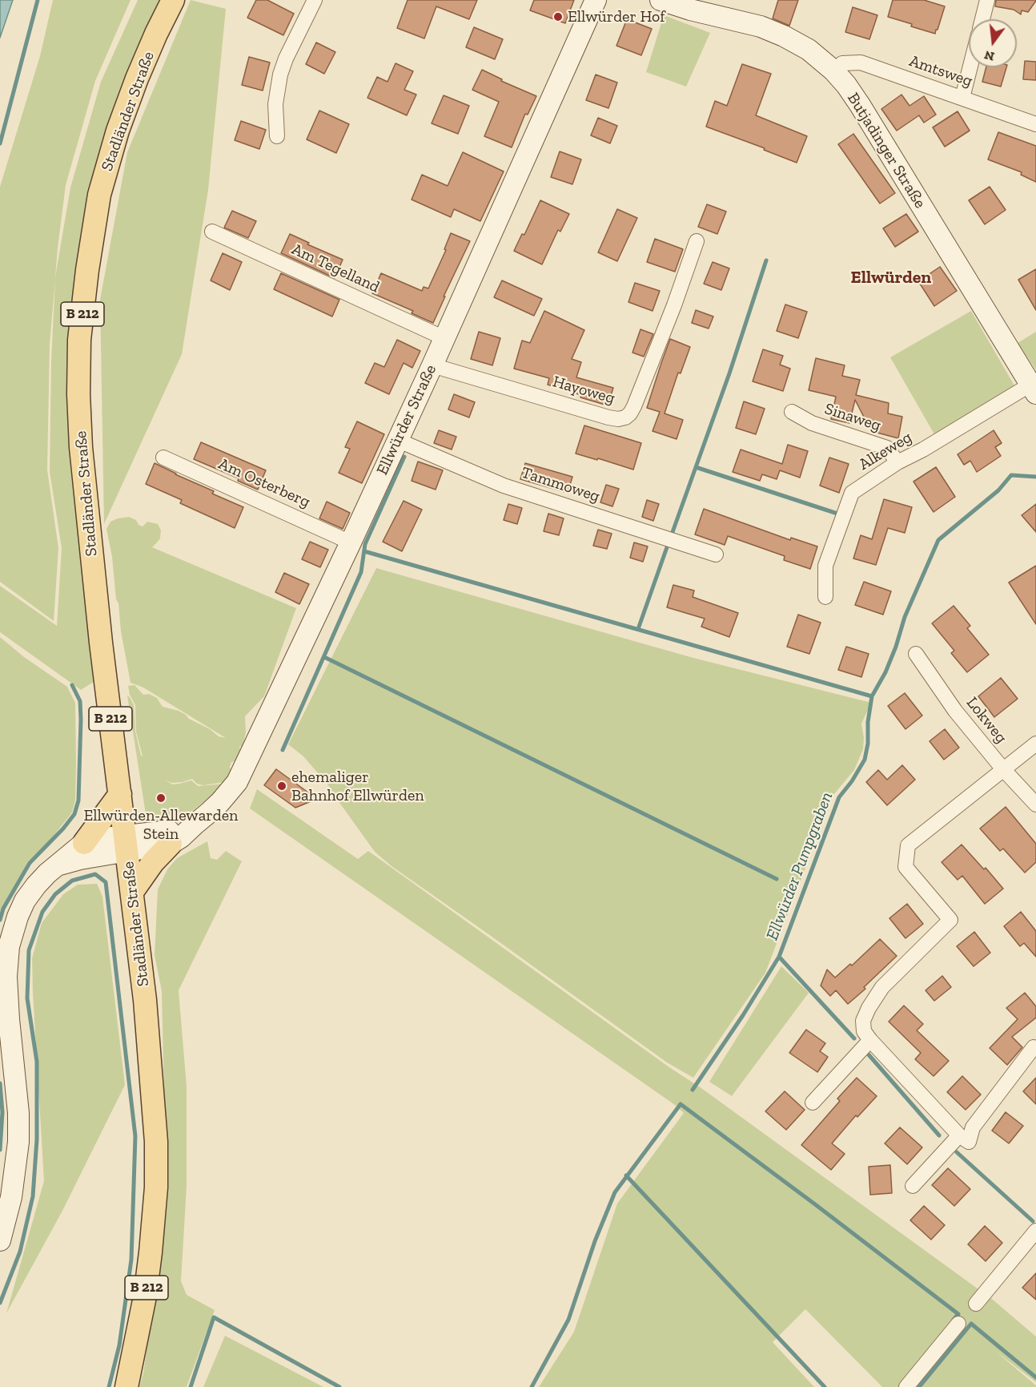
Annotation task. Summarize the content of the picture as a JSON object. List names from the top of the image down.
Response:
{
  "streets": {
    "main road": ["Stadländer Straße", "B 212"],
    "street": [
      "Amtsweg",
      "Butjadinger Straße",
      "Am Tegelland",
      "Hayoweg",
      "Sinaweg",
      "Ellwürder Straße",
      "Alkeweg",
      "Am Osterberg",
      "Tammoweg",
      "Lokweg"
    ]
  },
  "crossings": [
    ["Amtsweg", "Butjadinger Straße"],
    ["Stadländer Straße", "Ellwürder Straße"],
    ["Butjadinger Straße", "Alkeweg"],
    ["Am Tegelland", "Ellwürder Straße"],
    ["Hayoweg", "Ellwürder Straße"],
    ["Sinaweg", "Alkeweg"],
    ["Ellwürder Straße", "Am Osterberg"],
    ["Ellwürder Straße", "Tammoweg"]
  ],
  "districts": ["Ellwürden"],
  "water": ["Ellwürder Pumpgraben"],
  "places": ["Ellwürder Hof", "ehemaliger Bahnhof Ellwürden", "Ellwürden-Allewarden Stein"],
  "north": "bottom"
}
